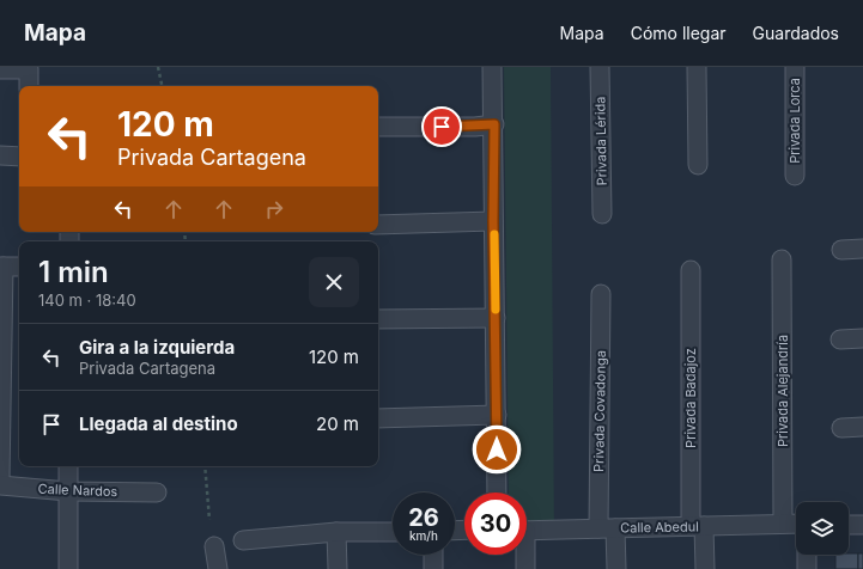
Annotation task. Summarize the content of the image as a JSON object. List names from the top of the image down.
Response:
{
  "streets": {
    "street": [
      "Privada Lorca",
      "Privada Lérida",
      "Privada Alejandría",
      "Privada Badajoz",
      "Privada Covadonga",
      "Calle Nardos",
      "Calle Abedul"
    ]
  },
  "crossings": [
    ["Privada Alejandría", "Calle Abedul"],
    ["Privada Badajoz", "Calle Abedul"],
    ["Privada Covadonga", "Calle Abedul"]
  ],
  "page": {
    "header": "Mapa",
    "nav": ["Mapa", "Cómo llegar", "Guardados"],
    "turn": ["120 m", "Privada Cartagena"],
    "heading": ["1 min", "140 m · 18:40"],
    "list": [
      {
        "name": "Gira a la izquierda",
        "note": "Privada Cartagena",
        "value": "120 m"
      },
      {
        "name": "Llegada al destino",
        "value": "20 m"
      }
    ],
    "speed": "26 km/h",
    "limit": "30"
  }
}
